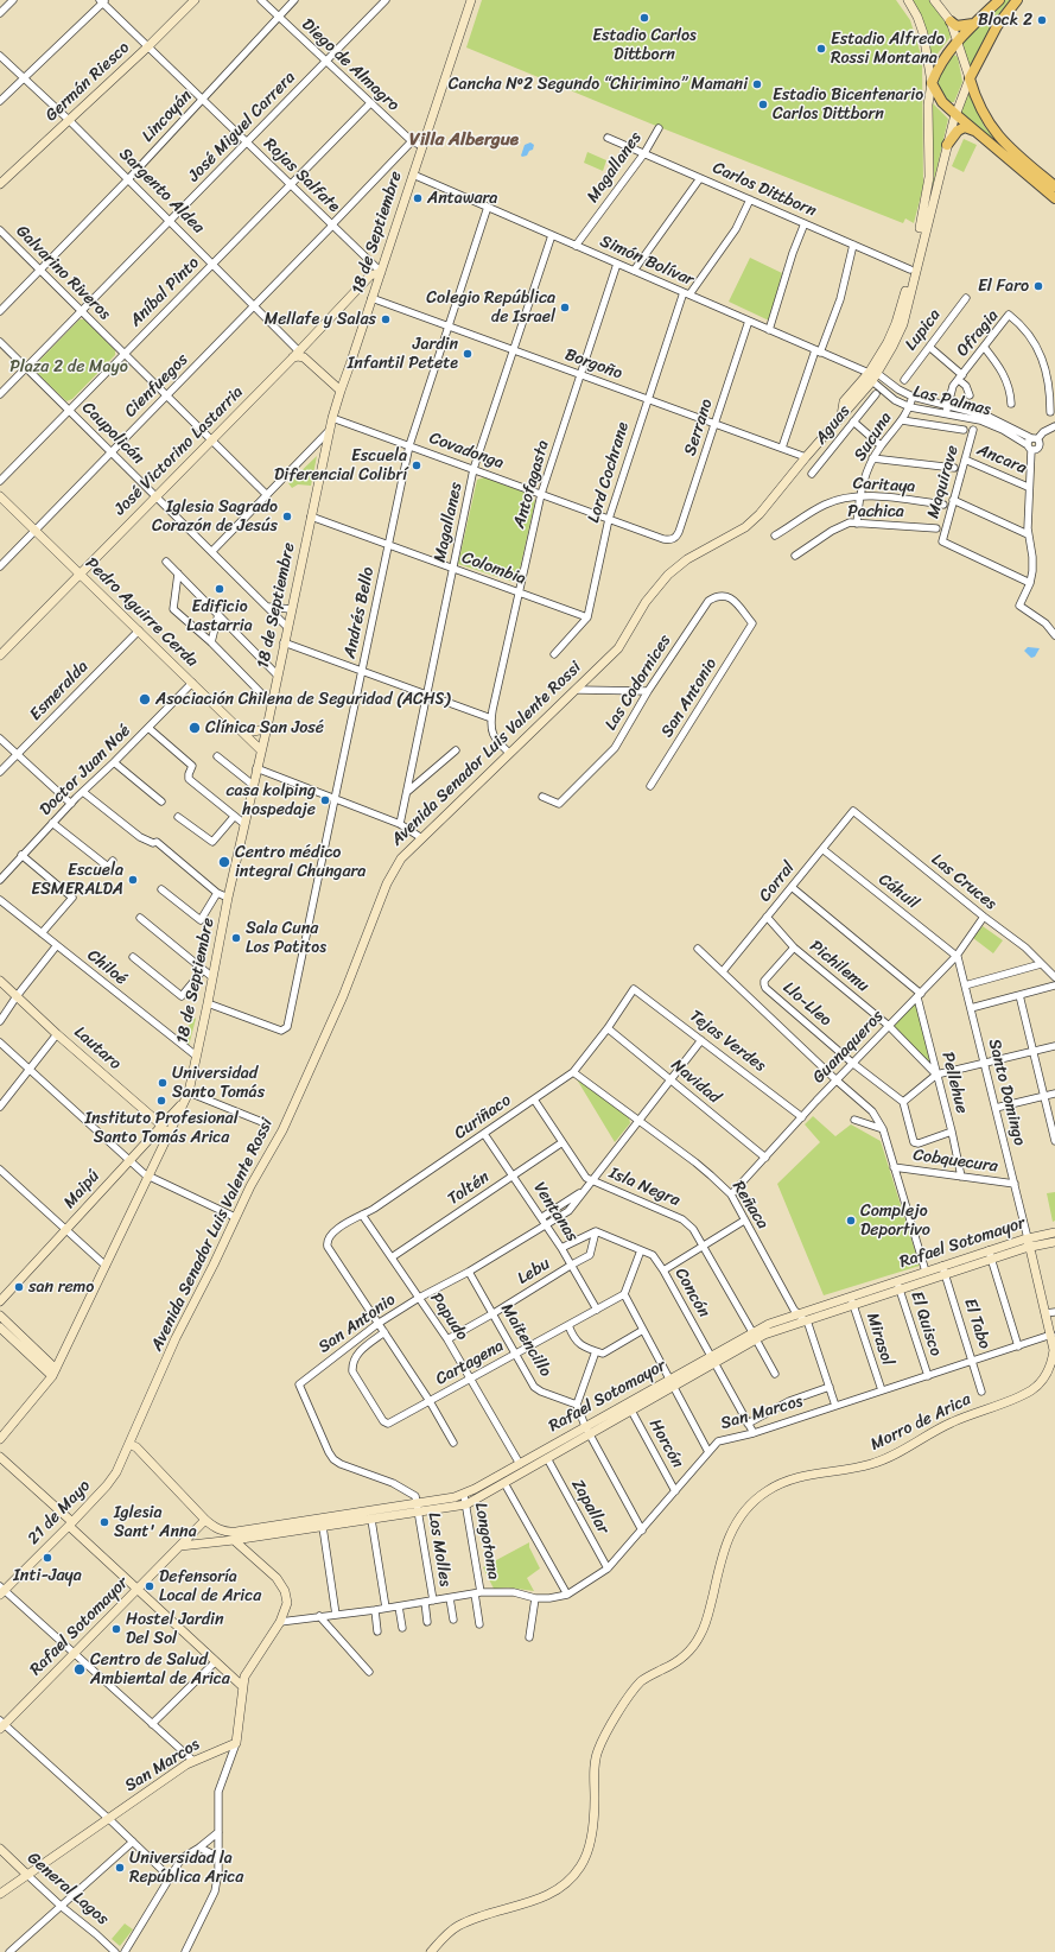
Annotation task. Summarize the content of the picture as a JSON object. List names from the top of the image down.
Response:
{
  "streets": {
    "main road": [
      "Germán Riesco",
      "Sargento Aldea",
      "18 de Septiembre",
      "José Victorino Lastarria",
      "Pedro Aguirre Cerda",
      "Avenida Senador Luis Valente Rossi",
      "Lautaro",
      "Maipú",
      "Rafael Sotomayor",
      "San Marcos",
      "Morro de Arica",
      "21 de Mayo",
      "General Lagos"
    ],
    "street": [
      "Diego de Almagro",
      "Lincoyán",
      "José Miguel Carrera",
      "Magallanes",
      "Rojas Salfate",
      "Carlos Dittborn",
      "Simón Bolívar",
      "Galvarino Riveros",
      "Aníbal Pinto",
      "Lupica",
      "Ofragia",
      "Borgoño",
      "Cienfuegos",
      "Las Palmas",
      "Aguas",
      "Serrano",
      "Caupolicán",
      "Sucuna",
      "Covadonga",
      "Ancara",
      "Lord Cochrane",
      "Maquirave",
      "Antofagasta",
      "Caritaya",
      "Pachica",
      "Colombia",
      "Andrés Bello",
      "Las Codornices",
      "Esmeralda",
      "San Antonio",
      "Doctor Juan Noé",
      "Corral",
      "Las Cruces",
      "Cáhuil",
      "Pichilemu",
      "Chiloé",
      "Llo-Lleo",
      "Tejas Verdes",
      "Guanaqueros",
      "Navidad",
      "Pellehue",
      "Santo Domingo",
      "Curiñaco",
      "Cobquecura",
      "Isla Negra",
      "Toltén",
      "Reñaca",
      "Ventanas",
      "Lebu",
      "Concón",
      "Papudo",
      "El Quisco",
      "El Tabo",
      "Mirasol",
      "Maitencillo",
      "Cartagena",
      "Horcón",
      "Zapallar",
      "Longotoma",
      "Los Molles"
    ]
  },
  "crossings": [
    ["Diego de Almagro", "Lincoyán"],
    ["Diego de Almagro", "José Miguel Carrera"],
    ["Diego de Almagro", "18 de Septiembre"],
    ["Diego de Almagro", "Aníbal Pinto"],
    ["Diego de Almagro", "Cienfuegos"],
    ["Germán Riesco", "Rojas Salfate"],
    ["Germán Riesco", "Sargento Aldea"],
    ["Lincoyán", "Rojas Salfate"],
    ["Lincoyán", "Sargento Aldea"],
    ["Lincoyán", "Galvarino Riveros"],
    ["José Miguel Carrera", "Rojas Salfate"],
    ["José Miguel Carrera", "Sargento Aldea"],
    ["José Miguel Carrera", "Galvarino Riveros"],
    ["José Miguel Carrera", "Caupolicán"],
    ["Magallanes", "Carlos Dittborn"],
    ["Magallanes", "Simón Bolívar"],
    ["Magallanes", "Borgoño"],
    ["Magallanes", "Covadonga"],
    ["Magallanes", "Colombia"],
    ["Rojas Salfate", "18 de Septiembre"],
    ["Rojas Salfate", "Aníbal Pinto"],
    ["Rojas Salfate", "Cienfuegos"],
    ["Rojas Salfate", "José Victorino Lastarria"],
    ["Carlos Dittborn", "Lord Cochrane"],
    ["Carlos Dittborn", "Avenida Senador Luis Valente Rossi"],
    ["Sargento Aldea", "18 de Septiembre"],
    ["Sargento Aldea", "Aníbal Pinto"],
    ["Sargento Aldea", "Cienfuegos"],
    ["Sargento Aldea", "José Victorino Lastarria"],
    ["18 de Septiembre", "Simón Bolívar"],
    ["18 de Septiembre", "Borgoño"],
    ["18 de Septiembre", "Caupolicán"],
    ["18 de Septiembre", "José Victorino Lastarria"],
    ["18 de Septiembre", "Covadonga"],
    ["18 de Septiembre", "Colombia"],
    ["18 de Septiembre", "Pedro Aguirre Cerda"],
    ["18 de Septiembre", "Andrés Bello"],
    ["18 de Septiembre", "Chiloé"],
    ["18 de Septiembre", "Maipú"],
    ["Simón Bolívar", "Las Palmas"],
    ["Simón Bolívar", "Serrano"],
    ["Simón Bolívar", "Lord Cochrane"],
    ["Simón Bolívar", "Antofagasta"],
    ["Simón Bolívar", "Andrés Bello"],
    ["Simón Bolívar", "Avenida Senador Luis Valente Rossi"],
    ["Galvarino Riveros", "Aníbal Pinto"],
    ["Galvarino Riveros", "Cienfuegos"],
    ["Galvarino Riveros", "José Victorino Lastarria"],
    ["Aníbal Pinto", "Caupolicán"],
    ["Ofragia", "Las Palmas"],
    ["Borgoño", "Serrano"],
    ["Borgoño", "Lord Cochrane"],
    ["Borgoño", "Antofagasta"],
    ["Borgoño", "Andrés Bello"],
    ["Borgoño", "Avenida Senador Luis Valente Rossi"],
    ["Cienfuegos", "Caupolicán"],
    ["Cienfuegos", "Pedro Aguirre Cerda"],
    ["Las Palmas", "Sucuna"],
    ["Las Palmas", "Avenida Senador Luis Valente Rossi"],
    ["Serrano", "Covadonga"],
    ["Caupolicán", "José Victorino Lastarria"],
    ["Sucuna", "Caritaya"],
    ["Sucuna", "Pachica"],
    ["José Victorino Lastarria", "Pedro Aguirre Cerda"],
    ["Covadonga", "Lord Cochrane"],
    ["Covadonga", "Antofagasta"],
    ["Covadonga", "Andrés Bello"],
    ["Ancara", "Maquirave"],
    ["Lord Cochrane", "Colombia"],
    ["Antofagasta", "Colombia"],
    ["Colombia", "Andrés Bello"],
    ["Pedro Aguirre Cerda", "Esmeralda"],
    ["Pedro Aguirre Cerda", "Doctor Juan Noé"],
    ["Las Codornices", "San Antonio"],
    ["San Antonio", "Tejas Verdes"],
    ["San Antonio", "Navidad"],
    ["San Antonio", "Curiñaco"],
    ["San Antonio", "Isla Negra"],
    ["San Antonio", "Reñaca"],
    ["San Antonio", "Ventanas"],
    ["San Antonio", "Rafael Sotomayor"],
    ["San Antonio", "Papudo"],
    ["San Antonio", "Maitencillo"],
    ["San Antonio", "Cartagena"],
    ["San Antonio", "Los Molles"],
    ["Avenida Senador Luis Valente Rossi", "21 de Mayo"],
    ["Corral", "Las Cruces"],
    ["Corral", "Cáhuil"],
    ["Corral", "Pichilemu"],
    ["Las Cruces", "Guanaqueros"],
    ["Cáhuil", "Guanaqueros"],
    ["Cáhuil", "Santo Domingo"],
    ["Pichilemu", "Llo-Lleo"],
    ["Pichilemu", "Guanaqueros"],
    ["Pichilemu", "Pellehue"],
    ["Llo-Lleo", "Guanaqueros"],
    ["Tejas Verdes", "Guanaqueros"],
    ["Tejas Verdes", "Curiñaco"],
    ["Guanaqueros", "Navidad"],
    ["Guanaqueros", "Pellehue"],
    ["Guanaqueros", "Santo Domingo"],
    ["Guanaqueros", "Reñaca"],
    ["Lautaro", "Maipú"],
    ["Navidad", "Curiñaco"],
    ["Pellehue", "Cobquecura"],
    ["Santo Domingo", "Cobquecura"],
    ["Santo Domingo", "Rafael Sotomayor"],
    ["Santo Domingo", "Morro de Arica"],
    ["Curiñaco", "Isla Negra"],
    ["Curiñaco", "Reñaca"],
    ["Curiñaco", "Ventanas"],
    ["Curiñaco", "Papudo"],
    ["Isla Negra", "Toltén"],
    ["Isla Negra", "Rafael Sotomayor"],
    ["Toltén", "Ventanas"],
    ["Toltén", "Papudo"],
    ["Reñaca", "Rafael Sotomayor"],
    ["Ventanas", "Lebu"],
    ["Ventanas", "Cartagena"],
    ["Rafael Sotomayor", "Concón"],
    ["Rafael Sotomayor", "Papudo"],
    ["Rafael Sotomayor", "El Quisco"],
    ["Rafael Sotomayor", "El Tabo"],
    ["Rafael Sotomayor", "Mirasol"],
    ["Rafael Sotomayor", "Morro de Arica"],
    ["Rafael Sotomayor", "Horcón"],
    ["Rafael Sotomayor", "Zapallar"],
    ["Rafael Sotomayor", "Longotoma"],
    ["Rafael Sotomayor", "Los Molles"],
    ["Lebu", "Concón"],
    ["Lebu", "Papudo"],
    ["Lebu", "Maitencillo"],
    ["Concón", "San Marcos"],
    ["Papudo", "Cartagena"],
    ["El Quisco", "San Marcos"],
    ["El Tabo", "San Marcos"],
    ["Mirasol", "San Marcos"],
    ["Maitencillo", "Cartagena"],
    ["San Marcos", "Morro de Arica"],
    ["San Marcos", "Horcón"],
    ["San Marcos", "Zapallar"],
    ["San Marcos", "Longotoma"],
    ["San Marcos", "Los Molles"],
    ["San Marcos", "General Lagos"]
  ],
  "districts": ["Villa Albergue"],
  "parks": ["Plaza 2 de Mayo"],
  "places": [
    "Estadio Carlos Dittborn",
    "Block 2",
    "Estadio Alfredo Rossi Montana",
    "Cancha Nº2 Segundo “Chirimino” Mamani",
    "Estadio Bicentenario Carlos Dittborn",
    "Antawara",
    "El Faro",
    "Colegio República de Israel",
    "Mellafe y Salas",
    "Jardin Infantil Petete",
    "Escuela Diferencial Colibrí",
    "Iglesia Sagrado Corazón de Jesús",
    "Edificio Lastarria",
    "Asociación Chilena de Seguridad (ACHS)",
    "Clínica San José",
    "casa kolping hospedaje",
    "Centro médico integral Chungara",
    "Escuela ESMERALDA",
    "Sala Cuna Los Patitos",
    "Universidad Santo Tomás",
    "Instituto Profesional Santo Tomás Arica",
    "Complejo Deportivo",
    "san remo",
    "Iglesia Sant' Anna",
    "Inti-Jaya",
    "Defensoría Local de Arica",
    "Hostel Jardin Del Sol",
    "Centro de Salud Ambiental de Arica",
    "Universidad la República Arica"
  ]
}
